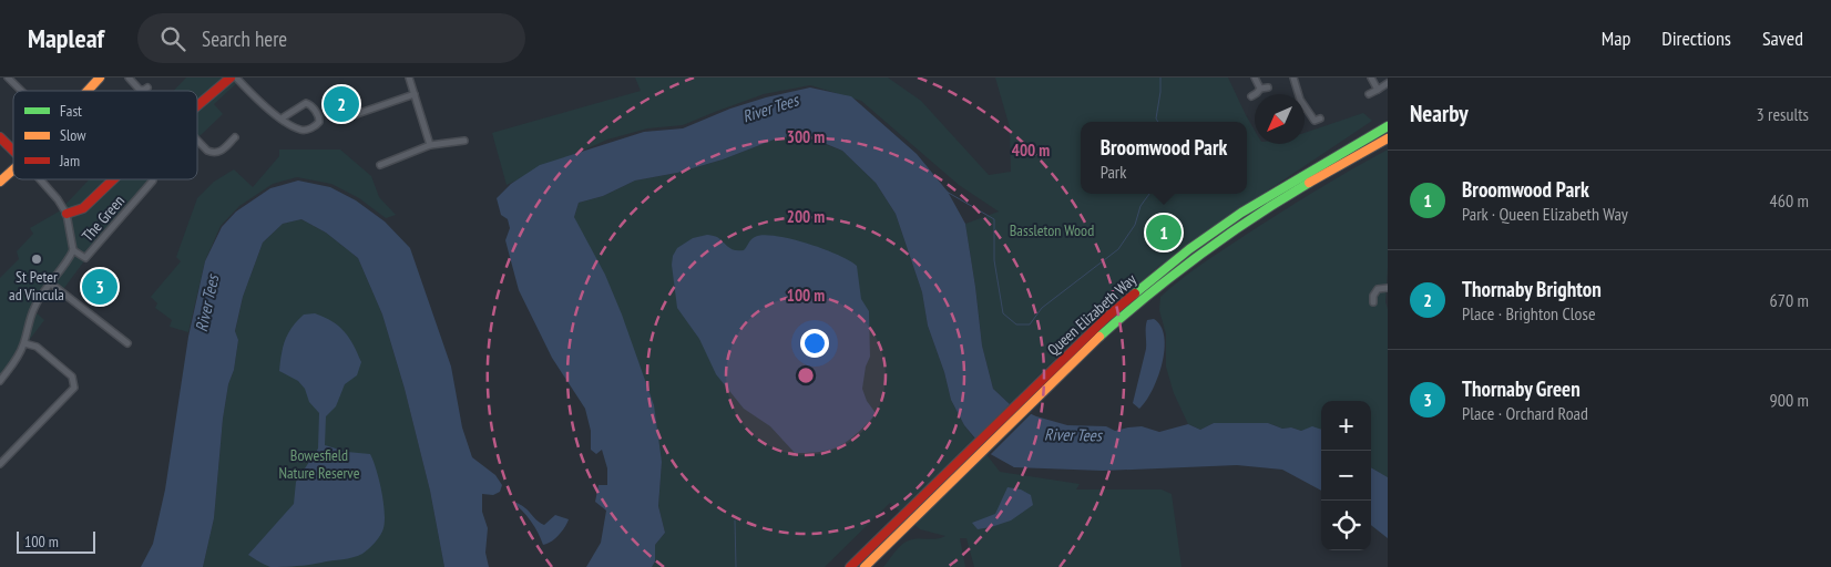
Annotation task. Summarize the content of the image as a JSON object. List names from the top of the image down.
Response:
{
  "streets": {
    "street": ["The Green", "Queen Elizabeth Way"]
  },
  "water": ["River Tees"],
  "parks": ["Bassleton Wood", "Bowesfield Nature Reserve"],
  "places": ["St Peter ad Vincula"],
  "legend": ["Fast", "Slow", "Jam"],
  "scale_bar": "100 m",
  "north": "bottom left",
  "page": {
    "header": "Mapleaf",
    "search": "Search here",
    "nav": ["Map", "Directions", "Saved"],
    "heading": ["Nearby", "3 results"],
    "pins": ["2", "1", "3"],
    "popup": ["Broomwood Park", "Park"],
    "list": [
      {
        "mark": "1",
        "name": "Broomwood Park",
        "note": "Park · Queen Elizabeth Way",
        "value": "460 m"
      },
      {
        "mark": "2",
        "name": "Thornaby Brighton",
        "note": "Place · Brighton Close",
        "value": "670 m"
      },
      {
        "mark": "3",
        "name": "Thornaby Green",
        "note": "Place · Orchard Road",
        "value": "900 m"
      }
    ],
    "map_buttons": ["+", "−"],
    "scale": "100 m"
  },
  "rings": [
    "300 m",
    "400 m",
    "200 m",
    "100 m"
  ]
}
